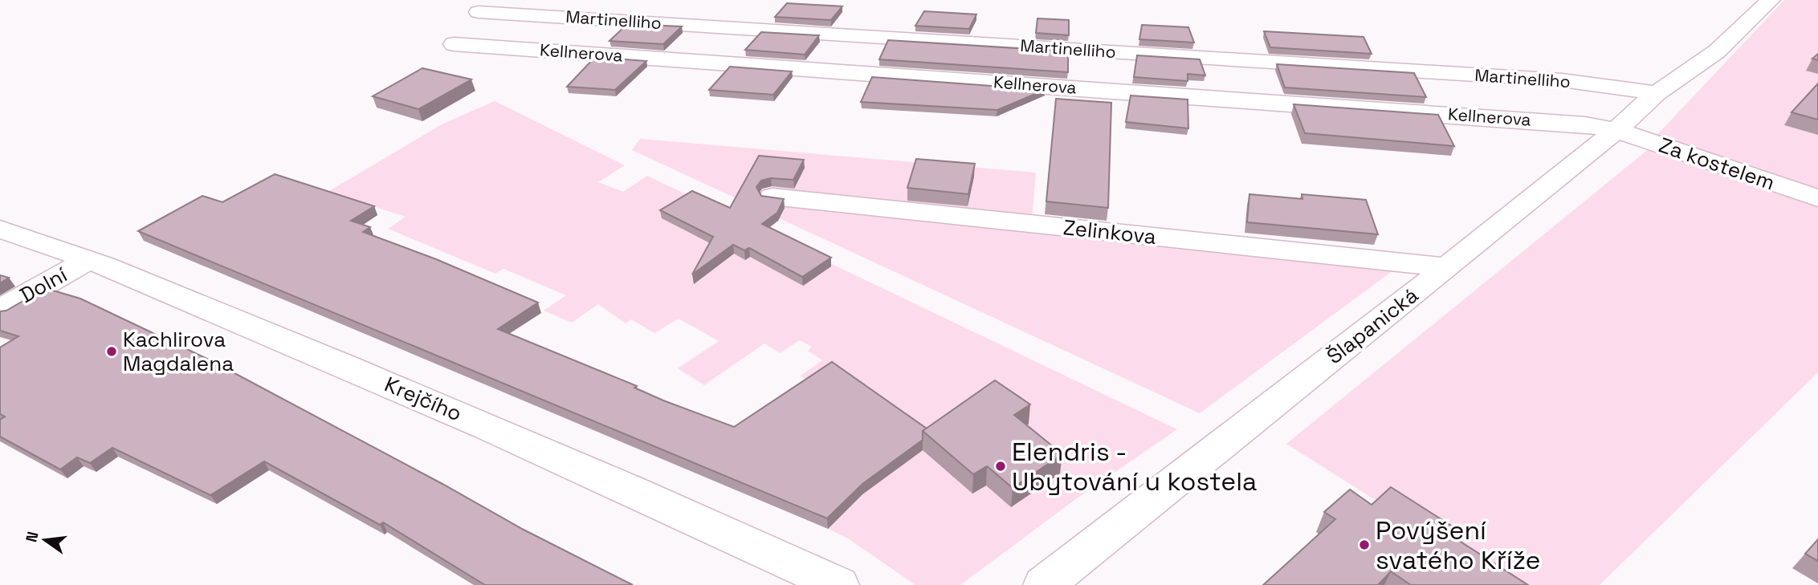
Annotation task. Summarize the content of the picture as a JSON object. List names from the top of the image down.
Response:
{
  "streets": {
    "street": [
      "Martinelliho",
      "Kellnerova",
      "Za kostelem",
      "Zelinkova",
      "Dolní",
      "Šlapanická",
      "Krejčího"
    ]
  },
  "crossings": [
    ["Martinelliho", "Šlapanická"],
    ["Kellnerova", "Za kostelem"],
    ["Kellnerova", "Šlapanická"],
    ["Za kostelem", "Šlapanická"],
    ["Zelinkova", "Šlapanická"],
    ["Dolní", "Krejčího"]
  ],
  "places": ["Kachlirova Magdalena", "Elendris - Ubytování u kostela", "Povýšení svatého Kříže"],
  "north": "left"
}
